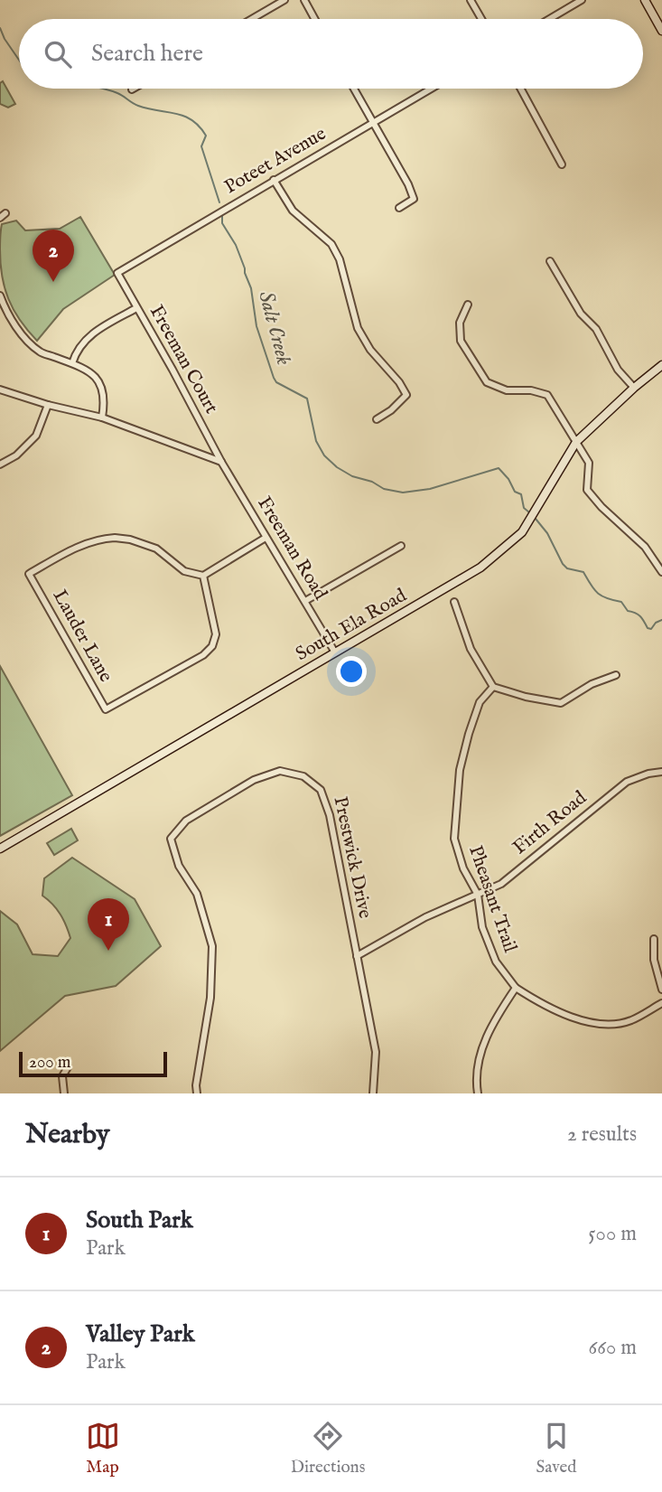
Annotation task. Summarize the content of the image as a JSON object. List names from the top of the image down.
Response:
{
  "streets": {
    "main road": ["South Ela Road"],
    "street": [
      "Poteet Avenue",
      "Freeman Court",
      "Freeman Road",
      "Lauder Lane",
      "Firth Road",
      "Prestwick Drive",
      "Pheasant Trail"
    ]
  },
  "crossings": [
    ["Poteet Avenue", "Freeman Court"],
    ["Freeman Court", "Freeman Road"],
    ["Freeman Road", "South Ela Road"],
    ["Firth Road", "Prestwick Drive"],
    ["Firth Road", "Pheasant Trail"]
  ],
  "water": ["Salt Creek"],
  "scale_bar": "200 m",
  "page": {
    "search": "Search here",
    "pins": ["2", "1"],
    "scale": "200 m",
    "heading": ["Nearby", "2 results"],
    "list": [
      {
        "mark": "1",
        "name": "South Park",
        "note": "Park",
        "value": "500 m"
      },
      {
        "mark": "2",
        "name": "Valley Park",
        "note": "Park",
        "value": "660 m"
      }
    ],
    "nav": ["Map", "Directions", "Saved"]
  }
}
